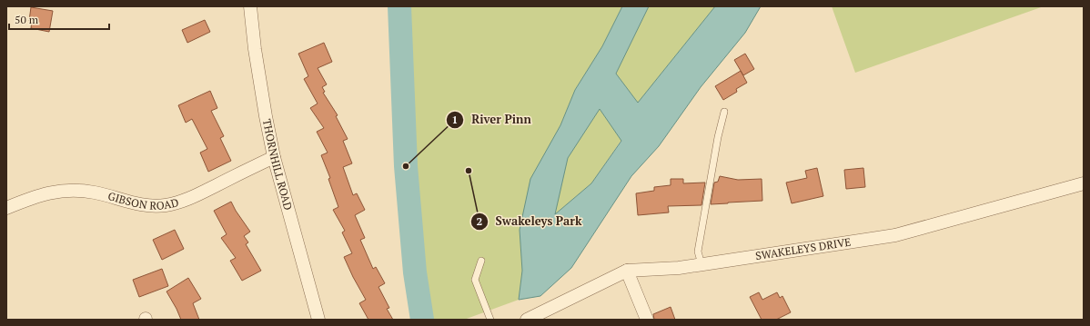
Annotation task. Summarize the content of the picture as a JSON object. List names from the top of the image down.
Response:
{
  "streets": {
    "street": ["THORNHILL ROAD", "GIBSON ROAD", "SWAKELEYS DRIVE"]
  },
  "crossings": [
    ["THORNHILL ROAD", "GIBSON ROAD"]
  ],
  "places": ["River Pinn", "Swakeleys Park"],
  "scale_bar": "50 m"
}
